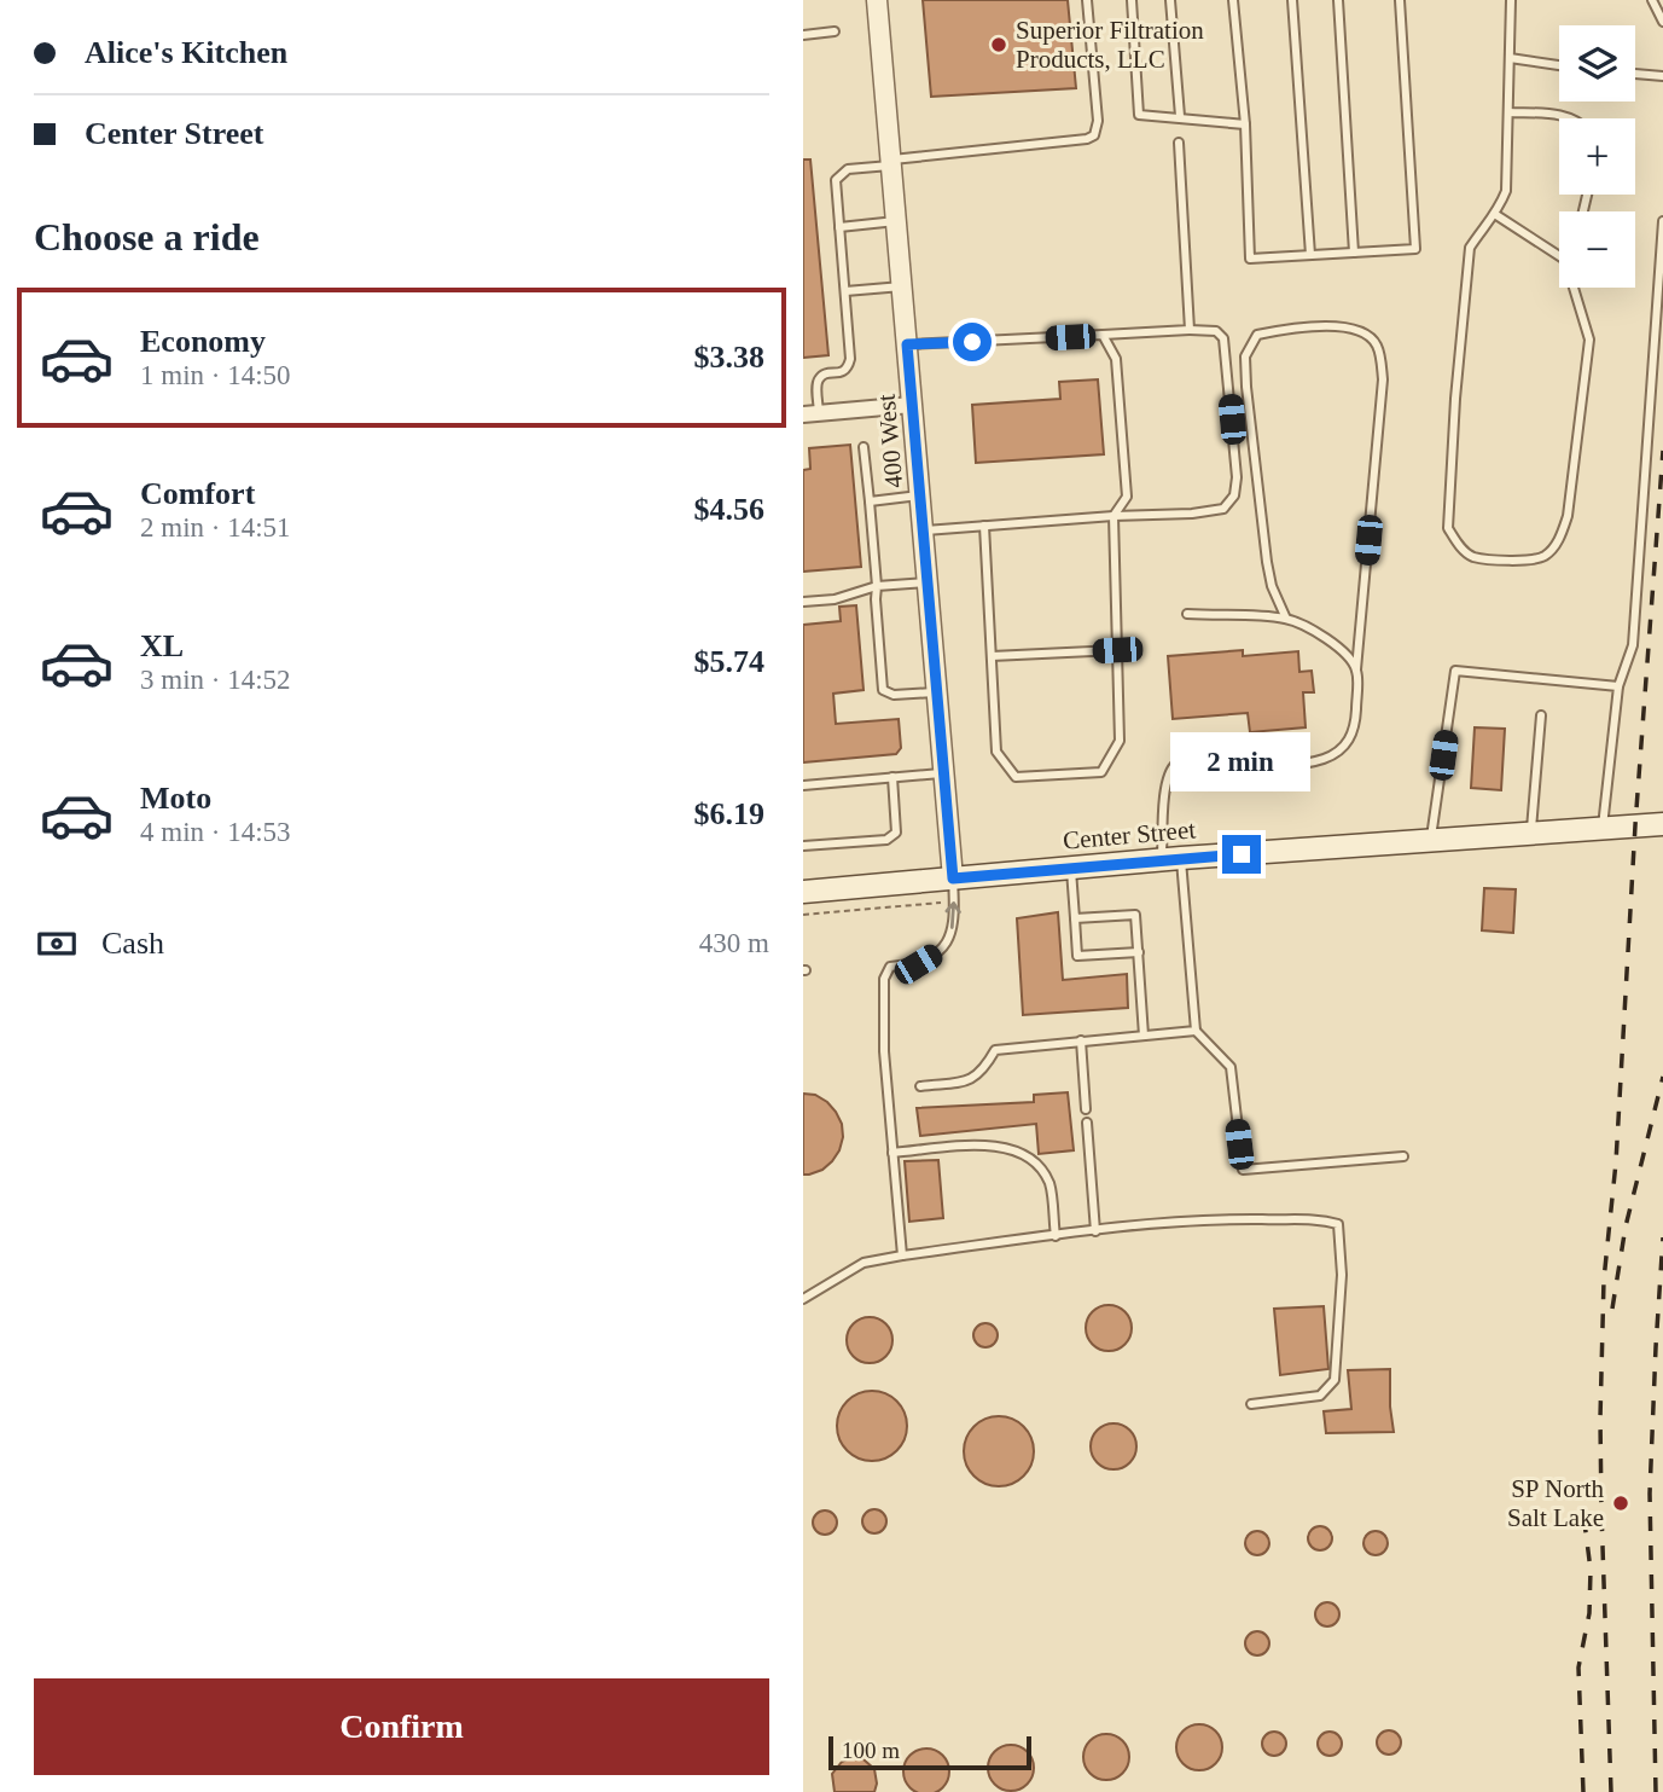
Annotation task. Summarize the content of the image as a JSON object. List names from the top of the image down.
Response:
{
  "streets": {
    "main road": ["Center Street"],
    "street": ["400 West"]
  },
  "crossings": [
    ["400 West", "Center Street"]
  ],
  "places": ["Superior Filtration Products, LLC", "SP North Salt Lake"],
  "scale_bar": "100 m",
  "page": {
    "banner": ["Alice's Kitchen", "Center Street"],
    "map_buttons": ["+", "−"],
    "heading": "Choose a ride",
    "list": [
      {
        "name": "Economy",
        "note": "1 min · 14:50",
        "value": "$3.38"
      },
      {
        "name": "Comfort",
        "note": "2 min · 14:51",
        "value": "$4.56"
      },
      {
        "name": "XL",
        "note": "3 min · 14:52",
        "value": "$5.74"
      },
      {
        "name": "Moto",
        "note": "4 min · 14:53",
        "value": "$6.19"
      }
    ],
    "bubble": "2 min",
    "pay": ["Cash", "430 m"],
    "buttons": "Confirm",
    "scale": "100 m"
  }
}
